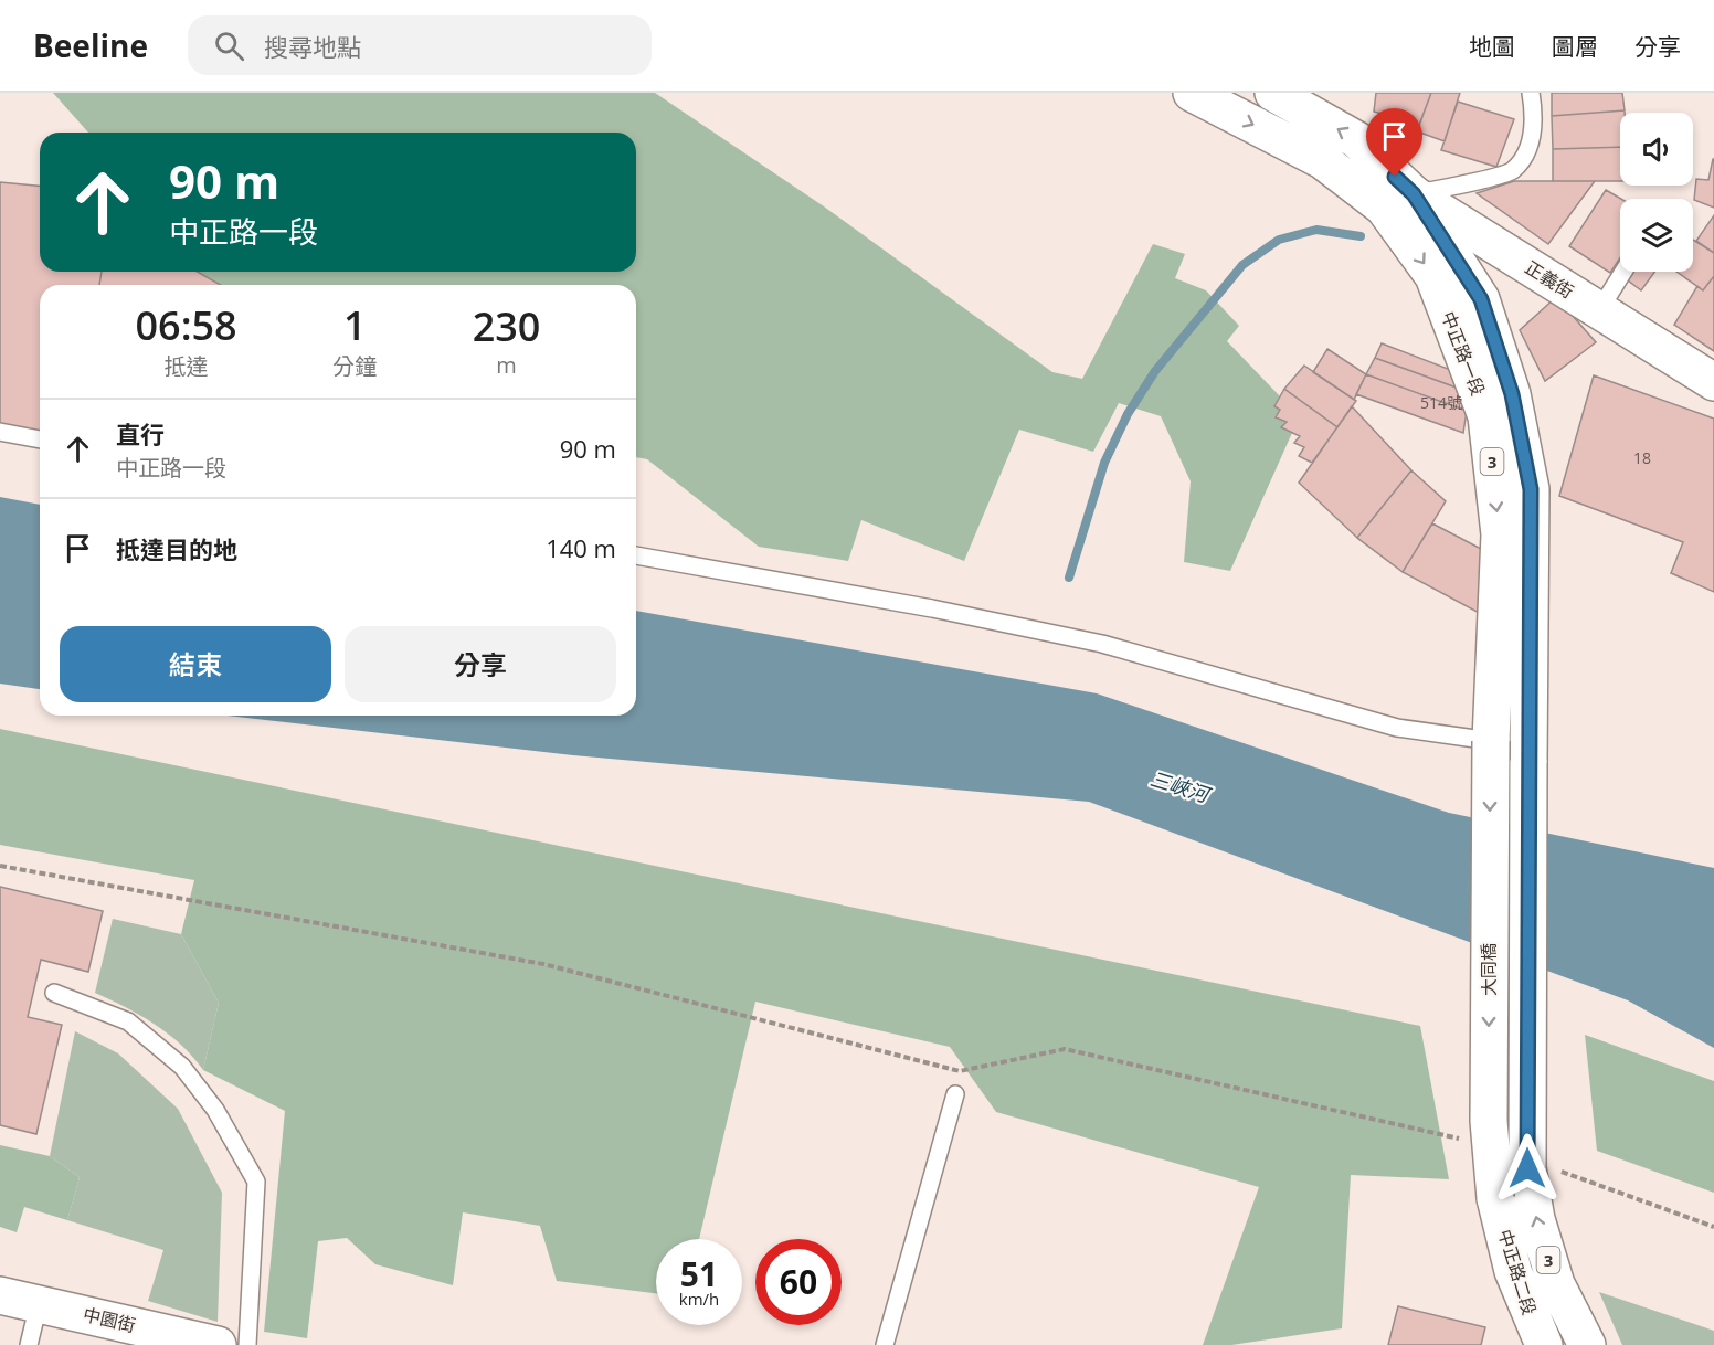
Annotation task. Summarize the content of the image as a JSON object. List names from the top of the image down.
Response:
{
  "streets": {
    "main road": [
      "正義街",
      "中正路一段",
      "3",
      "大同橋",
      "中正路二段",
      "中園街"
    ]
  },
  "crossings": [
    ["正義街", "中正路一段"],
    ["中正路一段", "大同橋"],
    ["中正路一段", "中正路二段"],
    ["大同橋", "中正路二段"]
  ],
  "one_way": ["大同橋"],
  "water": ["三峽河"],
  "house_numbers": ["514號", "18"],
  "page": {
    "header": "Beeline",
    "search": "搜尋地點",
    "nav": ["地圖", "圖層", "分享"],
    "turn": ["90 m", "中正路一段"],
    "eta": [
      "06:58",
      "抵達",
      "1",
      "分鐘",
      "230",
      "m"
    ],
    "list": [
      {
        "name": "直行",
        "note": "中正路一段",
        "value": "90 m"
      },
      {
        "name": "抵達目的地",
        "value": "140 m"
      }
    ],
    "buttons": ["結束", "分享"],
    "speed": "51 km/h",
    "limit": "60"
  }
}
